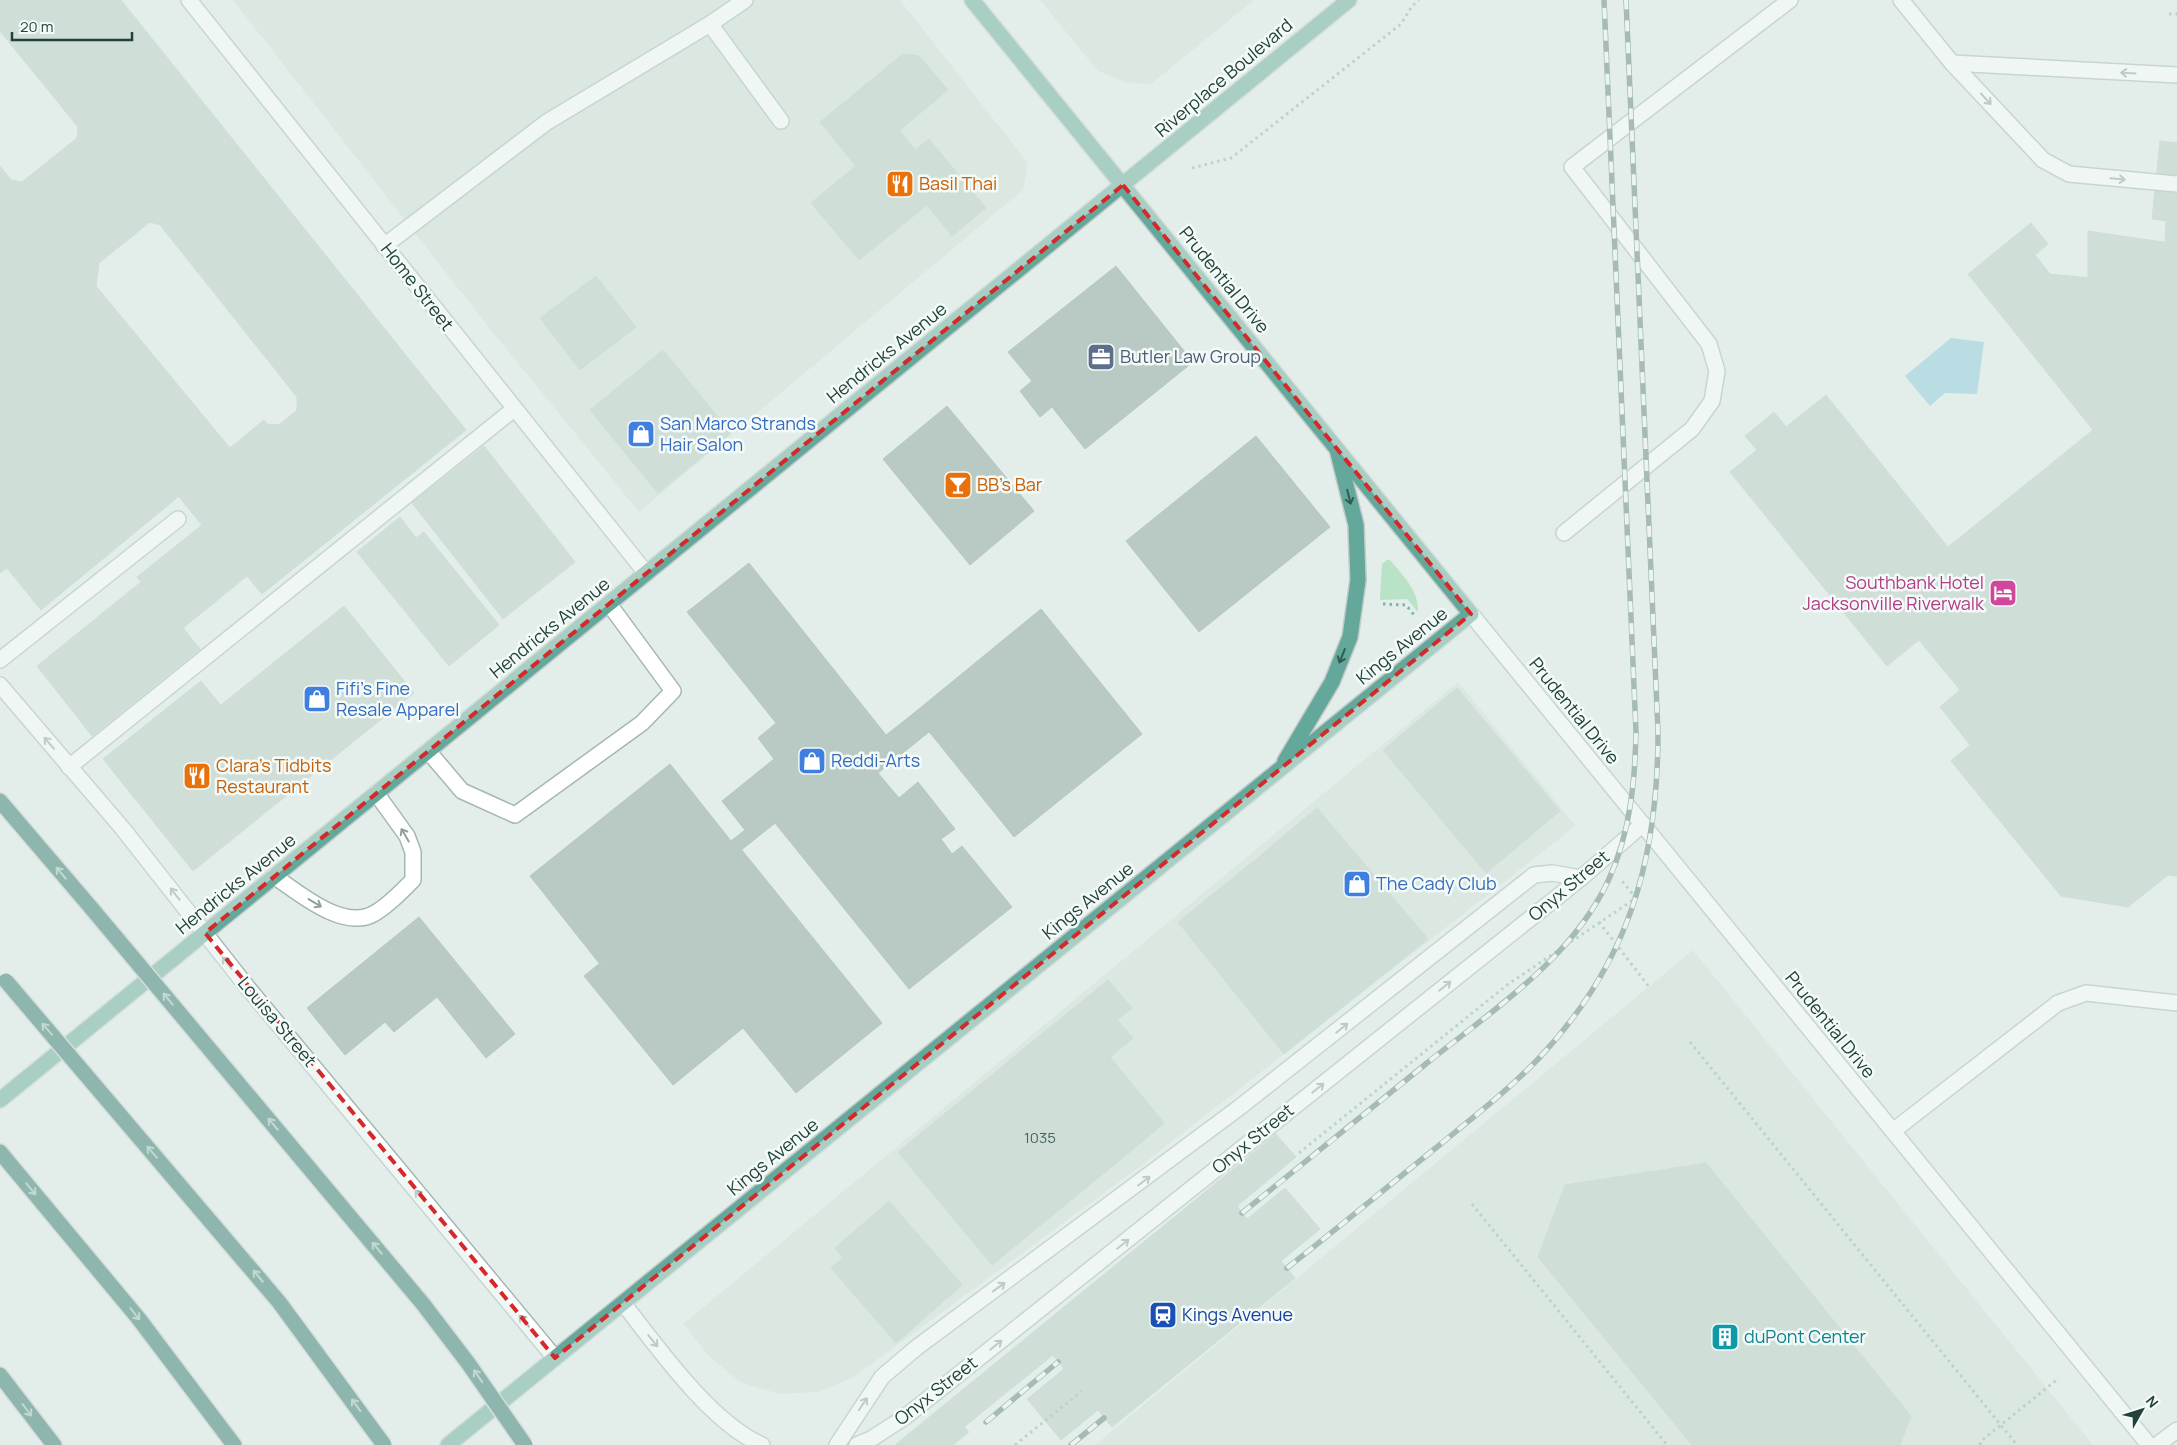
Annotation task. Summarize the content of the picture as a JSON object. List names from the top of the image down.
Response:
{
  "streets": {
    "main road": [
      "Riverplace Boulevard",
      "Prudential Drive",
      "Hendricks Avenue",
      "Kings Avenue"
    ],
    "street": ["Home Street", "Onyx Street", "Louisa Street"]
  },
  "crossings": [
    ["Riverplace Boulevard", "Prudential Drive"],
    ["Riverplace Boulevard", "Hendricks Avenue"],
    ["Prudential Drive", "Hendricks Avenue"],
    ["Prudential Drive", "Kings Avenue"],
    ["Prudential Drive", "Onyx Street"],
    ["Home Street", "Hendricks Avenue"],
    ["Hendricks Avenue", "Louisa Street"],
    ["Kings Avenue", "Louisa Street"]
  ],
  "one_way": ["Louisa Street"],
  "places": {
    "restaurant": ["Basil Thai", "Clara's Tidbits Restaurant"],
    "office": ["Butler Law Group"],
    "shop": [
      "San Marco Strands Hair Salon",
      "Fifi's Fine Resale Apparel",
      "Reddi-Arts",
      "The Cady Club"
    ],
    "bar": ["BB's Bar"],
    "hotel": ["Southbank Hotel Jacksonville Riverwalk"],
    "station": ["Kings Avenue"],
    "building": ["duPont Center"]
  },
  "house_numbers": ["1035"],
  "scale_bar": "20 m",
  "north": "top right"
}
